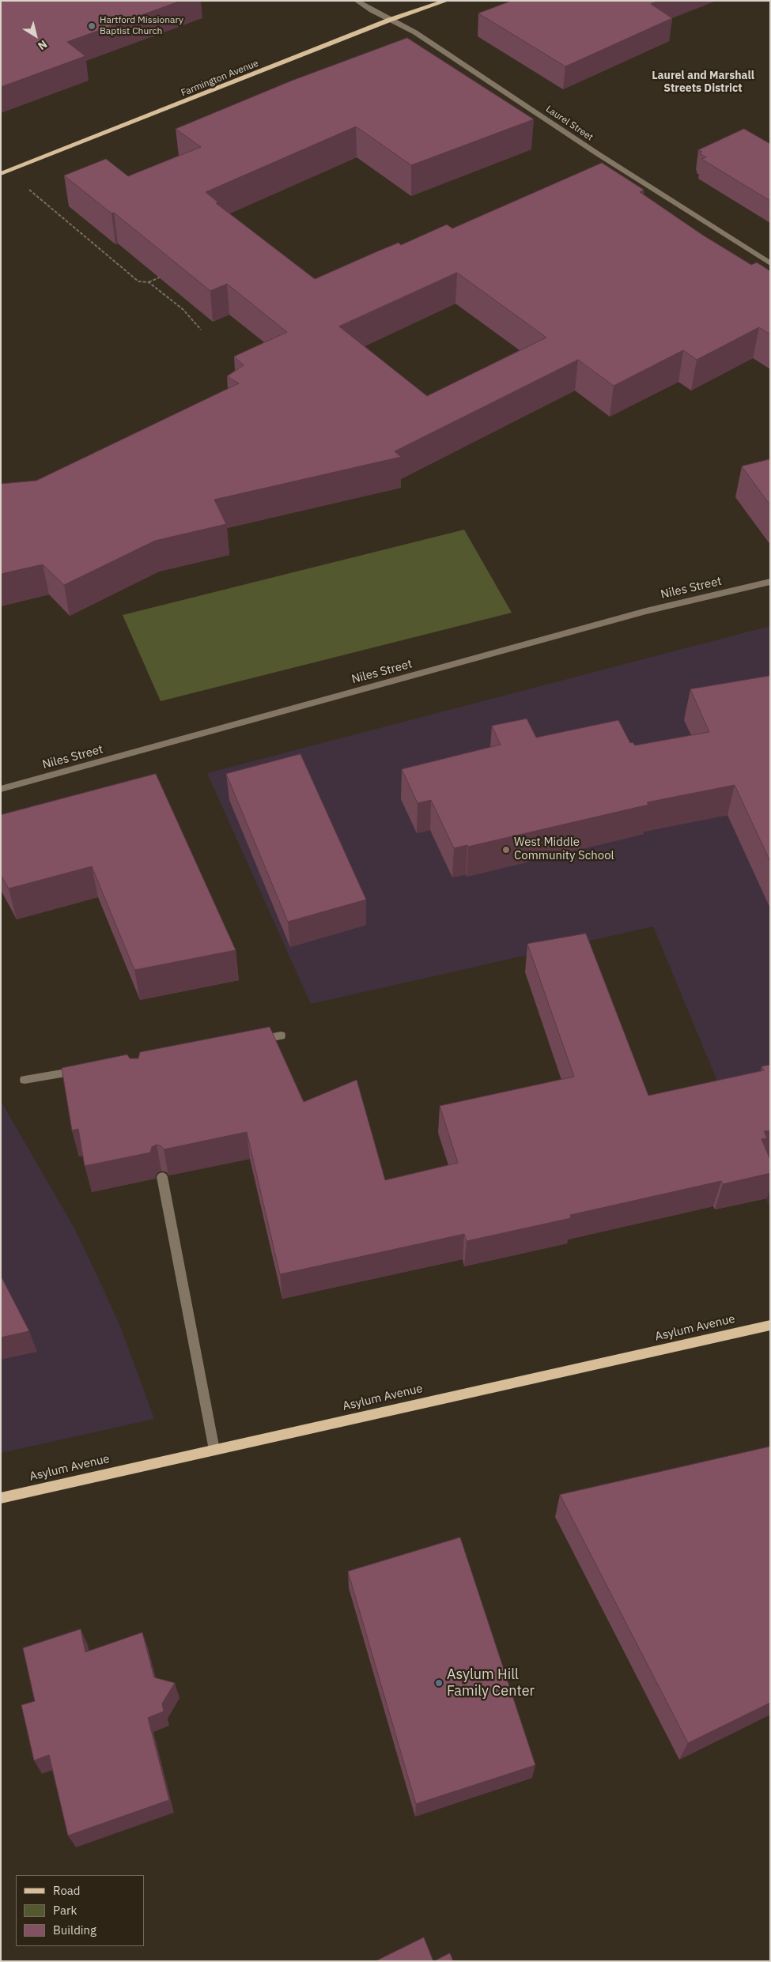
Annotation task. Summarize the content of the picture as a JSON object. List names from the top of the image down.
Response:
{
  "streets": {
    "main road": ["Farmington Avenue", "Asylum Avenue"],
    "street": ["Laurel Street", "Niles Street"]
  },
  "crossings": [
    ["Farmington Avenue", "Laurel Street"]
  ],
  "districts": ["Laurel and Marshall Streets District"],
  "places": ["Hartford Missionary Baptist Church", "West Middle Community School", "Asylum Hill Family Center"],
  "legend": ["Road", "Park", "Building"],
  "north": "bottom right"
}
